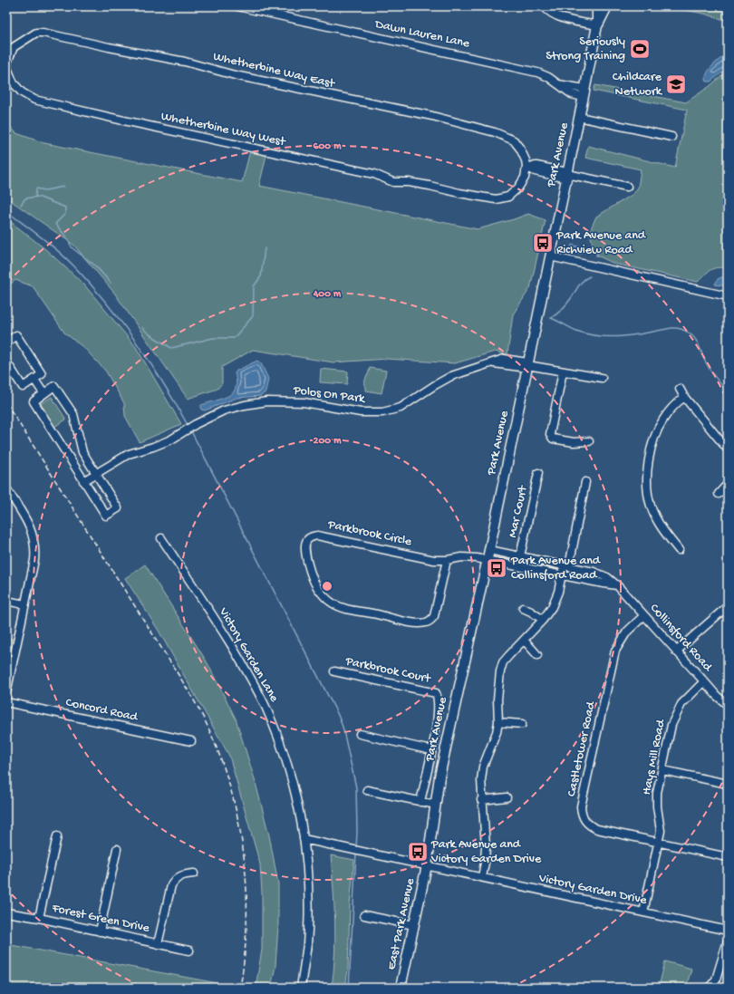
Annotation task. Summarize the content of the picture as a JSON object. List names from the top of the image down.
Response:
{
  "streets": {
    "main road": ["Park Avenue", "East Park Avenue"],
    "street": [
      "Dawn Lauren Lane",
      "Whetherbine Way East",
      "Whetherbine Way West",
      "Polos On Park",
      "Mar Court",
      "Parkbrook Circle",
      "Collinsford Road",
      "Victory Garden Lane",
      "Parkbrook Court",
      "Concord Road",
      "Castletower Road",
      "Hays Mill Road",
      "Victory Garden Drive",
      "Forest Green Drive"
    ]
  },
  "crossings": [
    ["Dawn Lauren Lane", "Park Avenue"],
    ["Whetherbine Way East", "Whetherbine Way West"],
    ["Park Avenue", "Polos On Park"],
    ["Park Avenue", "Parkbrook Circle"],
    ["Park Avenue", "Collinsford Road"],
    ["Park Avenue", "Victory Garden Drive"],
    ["Park Avenue", "East Park Avenue"],
    ["Mar Court", "Collinsford Road"],
    ["Collinsford Road", "Castletower Road"],
    ["Collinsford Road", "Hays Mill Road"],
    ["Victory Garden Lane", "Victory Garden Drive"],
    ["Castletower Road", "Hays Mill Road"],
    ["Hays Mill Road", "Victory Garden Drive"],
    ["Victory Garden Drive", "East Park Avenue"]
  ],
  "places": {
    "sports": ["Seriously Strong Training"],
    "school or university": ["Childcare Network"],
    "bus stop": ["Park Avenue and Richview Road", "Park Avenue and Collinsford Road", "Park Avenue and Victory Garden Drive"]
  },
  "rings": ["600 m", "400 m", "200 m"]
}
